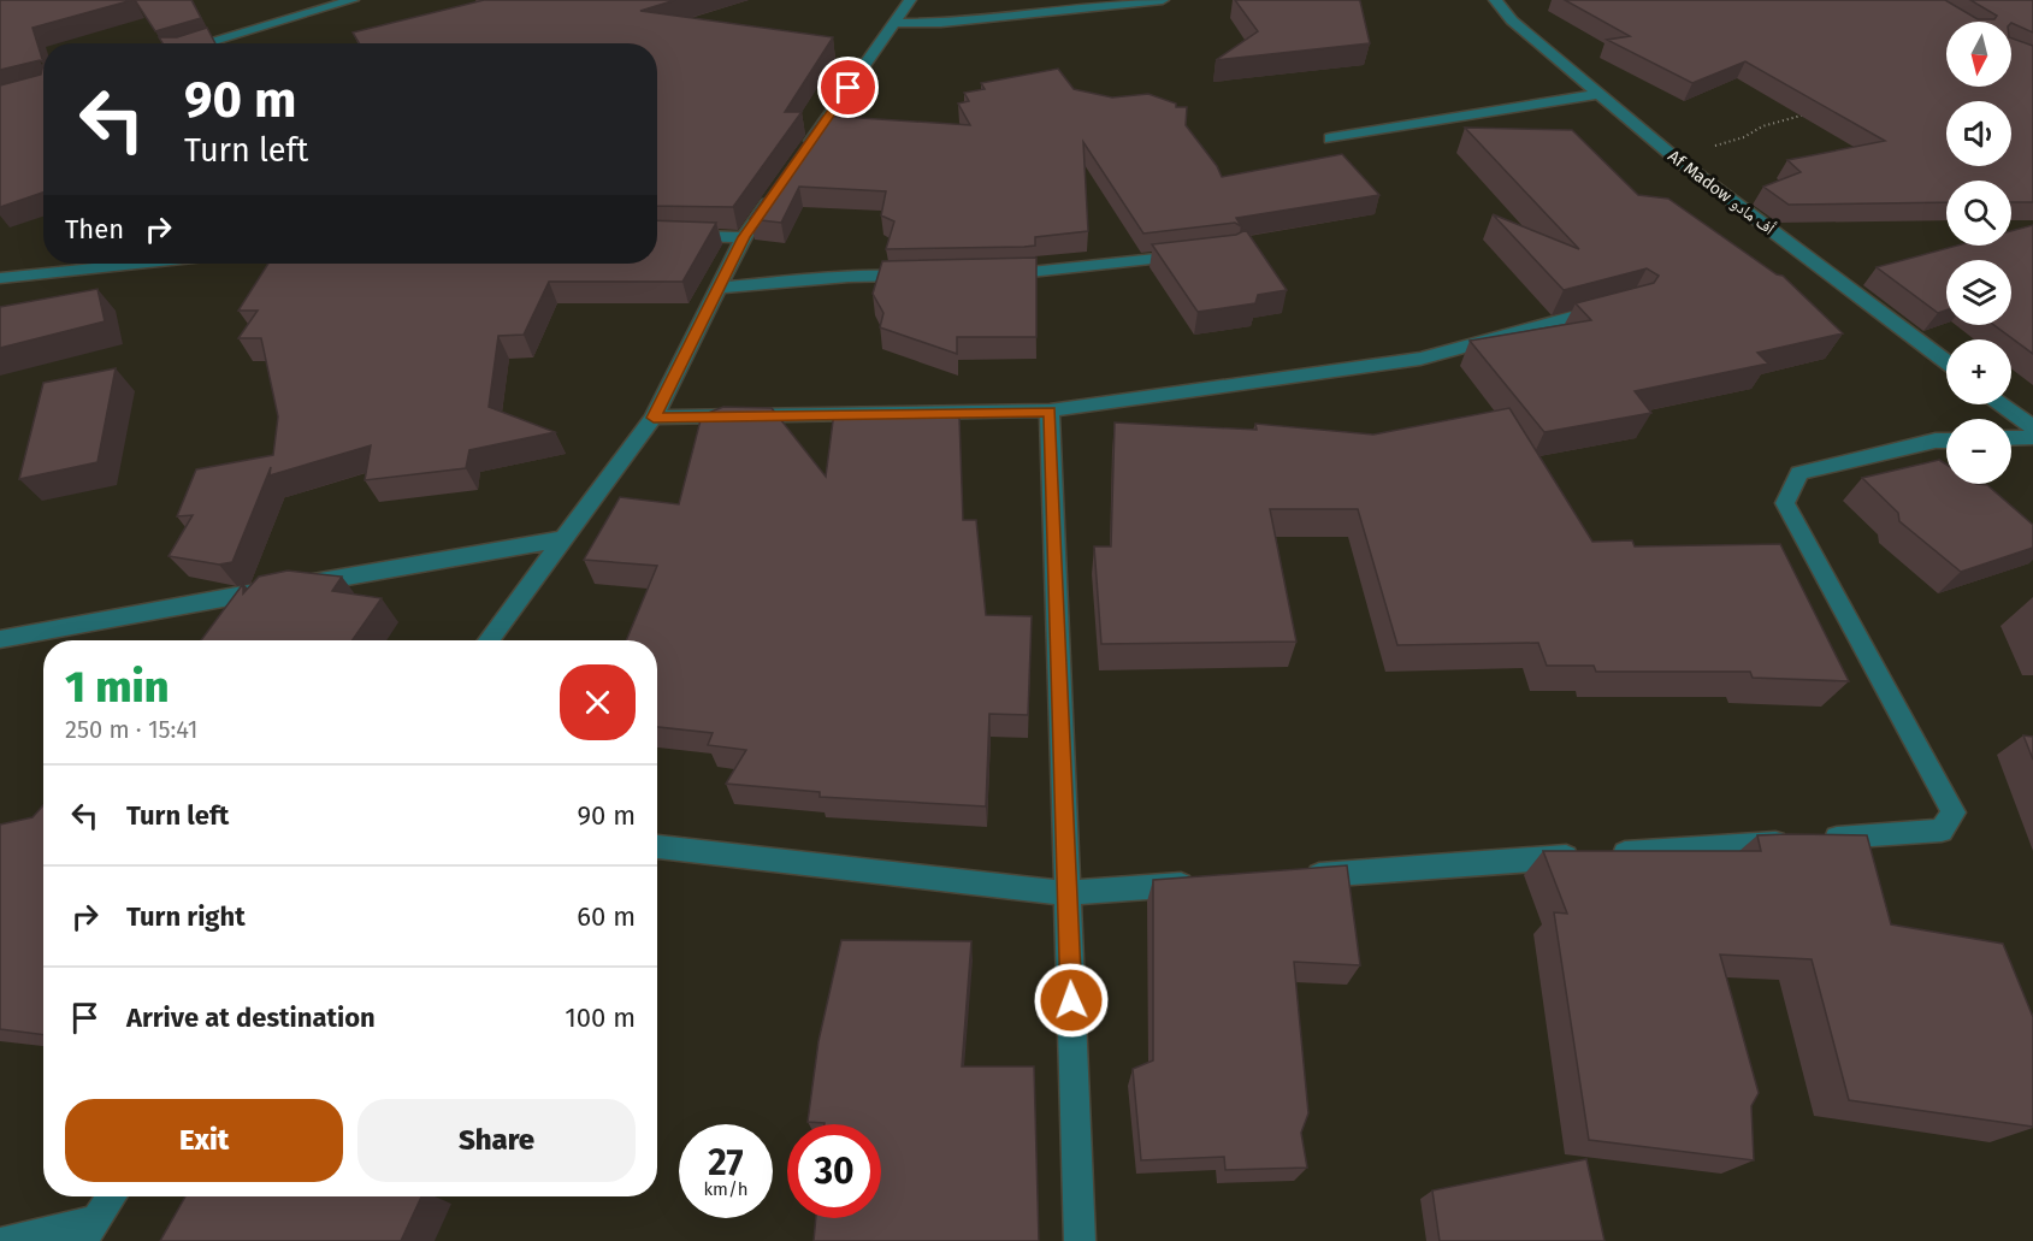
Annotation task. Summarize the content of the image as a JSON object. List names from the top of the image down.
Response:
{
  "streets": {
    "street": ["Af Madow أف مادو"]
  },
  "north": "bottom",
  "page": {
    "map_buttons": ["+", "−"],
    "turn": ["90 m", "Turn left"],
    "then": "Then",
    "heading": ["1 min", "250 m · 15:41"],
    "list": [
      {
        "name": "Turn left",
        "value": "90 m"
      },
      {
        "name": "Turn right",
        "value": "60 m"
      },
      {
        "name": "Arrive at destination",
        "value": "100 m"
      }
    ],
    "buttons": ["Exit", "Share"],
    "speed": "27 km/h",
    "limit": "30"
  }
}
